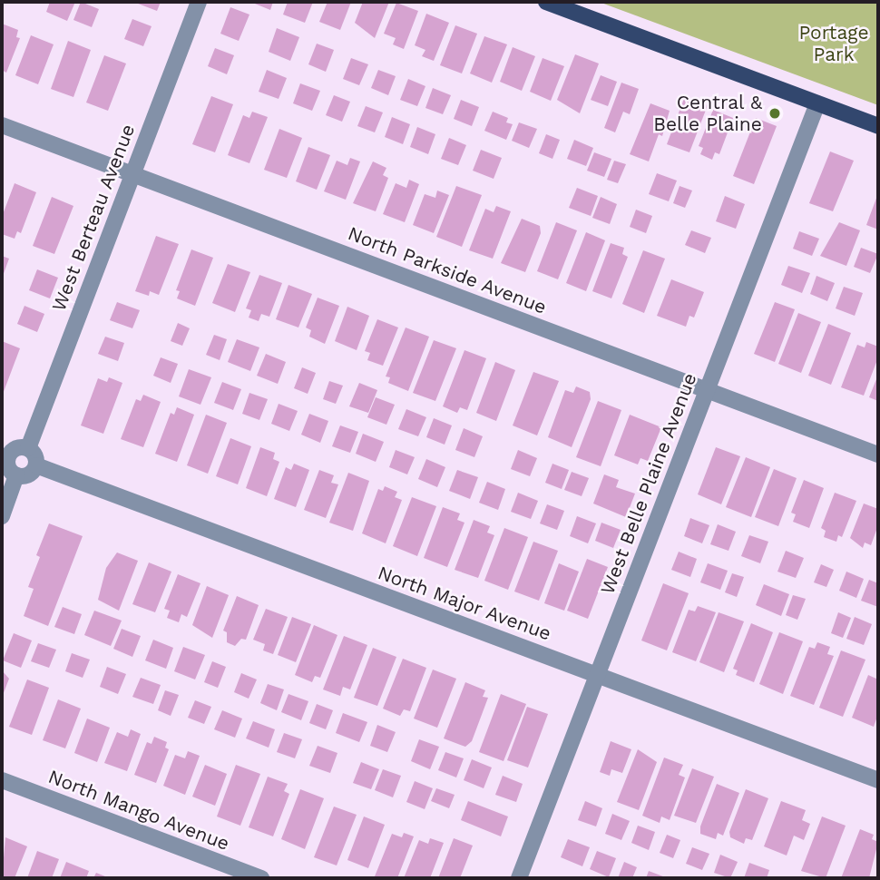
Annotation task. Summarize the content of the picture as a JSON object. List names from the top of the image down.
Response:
{
  "streets": {
    "street": [
      "West Berteau Avenue",
      "North Parkside Avenue",
      "West Belle Plaine Avenue",
      "North Major Avenue",
      "North Mango Avenue"
    ]
  },
  "crossings": [
    ["West Berteau Avenue", "North Parkside Avenue"],
    ["West Berteau Avenue", "North Major Avenue"],
    ["North Parkside Avenue", "West Belle Plaine Avenue"],
    ["West Belle Plaine Avenue", "North Major Avenue"]
  ],
  "parks": ["Portage Park"],
  "places": ["Central & Belle Plaine"]
}
